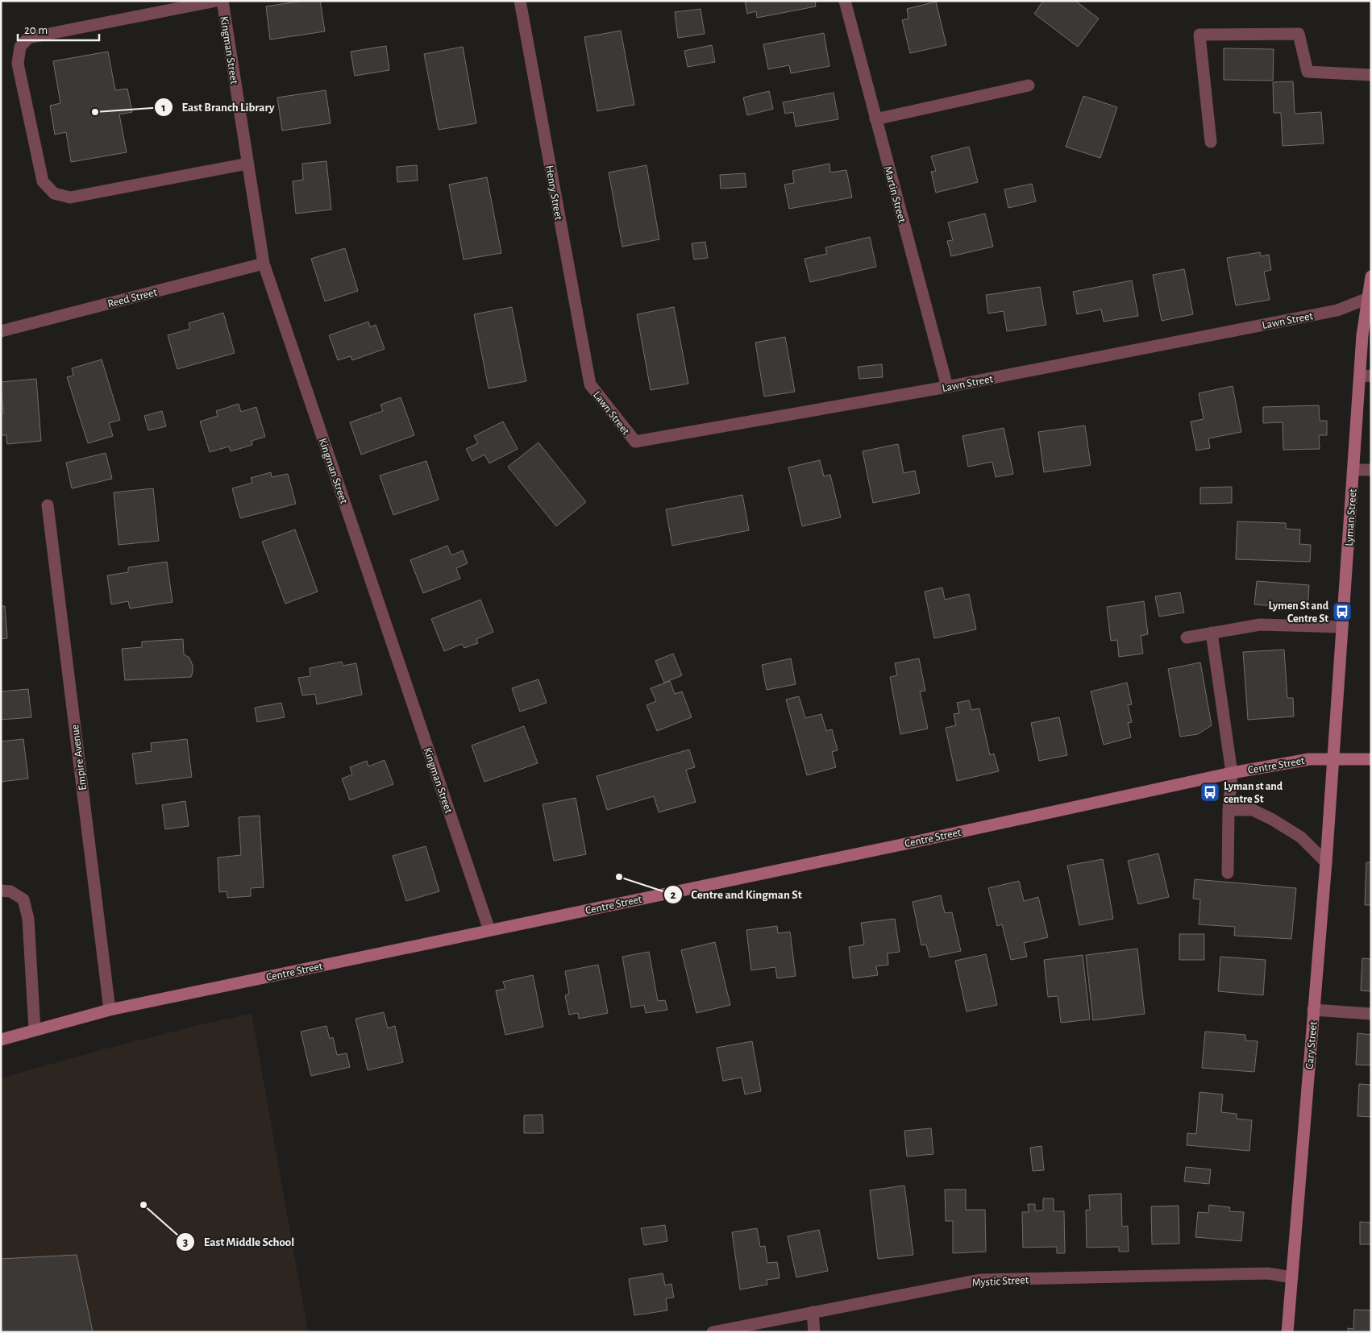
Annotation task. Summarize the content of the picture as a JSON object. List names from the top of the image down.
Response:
{
  "streets": {
    "main road": ["Lyman Street", "Centre Street", "Cary Street"],
    "street": [
      "Kingman Street",
      "Henry Street",
      "Martin Street",
      "Reed Street",
      "Lawn Street",
      "Empire Avenue",
      "Mystic Street"
    ]
  },
  "crossings": [
    ["Kingman Street", "Reed Street"],
    ["Kingman Street", "Centre Street"],
    ["Henry Street", "Lawn Street"],
    ["Martin Street", "Lawn Street"],
    ["Lawn Street", "Lyman Street"],
    ["Lyman Street", "Centre Street"],
    ["Lyman Street", "Cary Street"],
    ["Empire Avenue", "Centre Street"],
    ["Centre Street", "Cary Street"],
    ["Cary Street", "Mystic Street"]
  ],
  "places": {
    "other": ["East Branch Library", "Centre and Kingman St", "East Middle School"],
    "bus stop": ["Lymen St and Centre St", "Lyman st and centre St"]
  },
  "scale_bar": "20 m"
}
